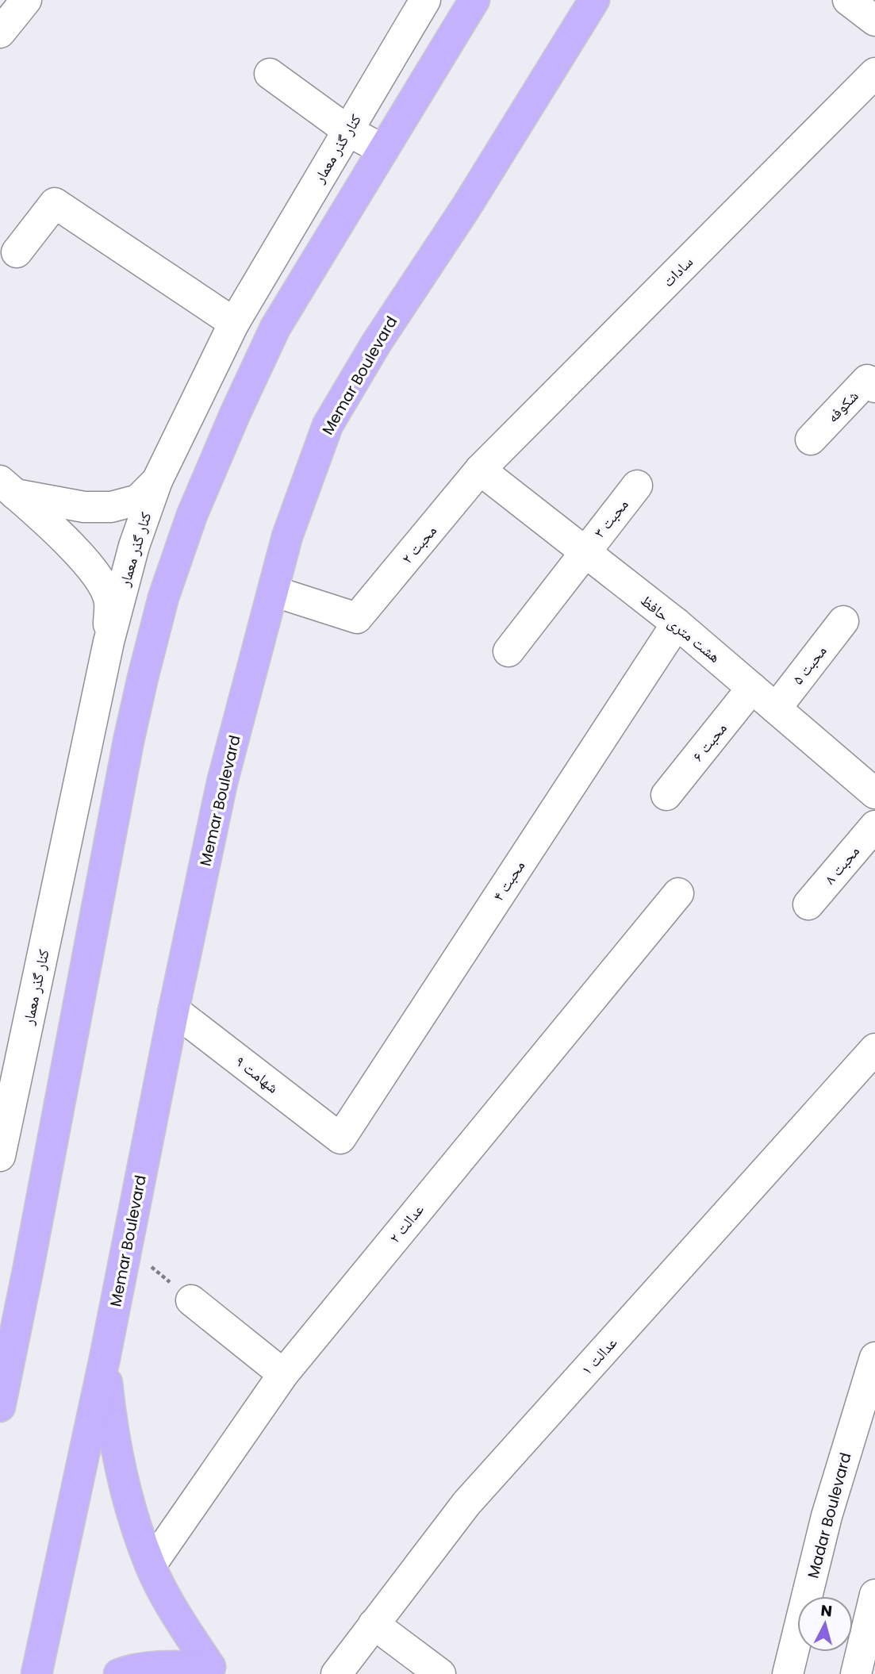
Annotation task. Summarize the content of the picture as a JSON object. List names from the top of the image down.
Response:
{
  "streets": {
    "main road": ["Memar Boulevard"],
    "street": [
      "کنار گذر معمار",
      "سادات",
      "شکوفه",
      "محبت ۳",
      "محبت ۲",
      "هشت متری حافظ",
      "محبت ۵",
      "محبت ۶",
      "محبت ۸",
      "محبت ۴",
      "شهامت ۹",
      "عدالت ۲",
      "عدالت ۱",
      "Madar Boulevard"
    ]
  },
  "crossings": [
    ["سادات", "محبت ۲"],
    ["سادات", "هشت متری حافظ"],
    ["Memar Boulevard", "محبت ۲"],
    ["Memar Boulevard", "شهامت ۹"],
    ["محبت ۳", "هشت متری حافظ"],
    ["محبت ۲", "هشت متری حافظ"],
    ["هشت متری حافظ", "محبت ۵"],
    ["هشت متری حافظ", "محبت ۶"],
    ["هشت متری حافظ", "محبت ۴"],
    ["محبت ۴", "شهامت ۹"]
  ],
  "north": "top"
}
